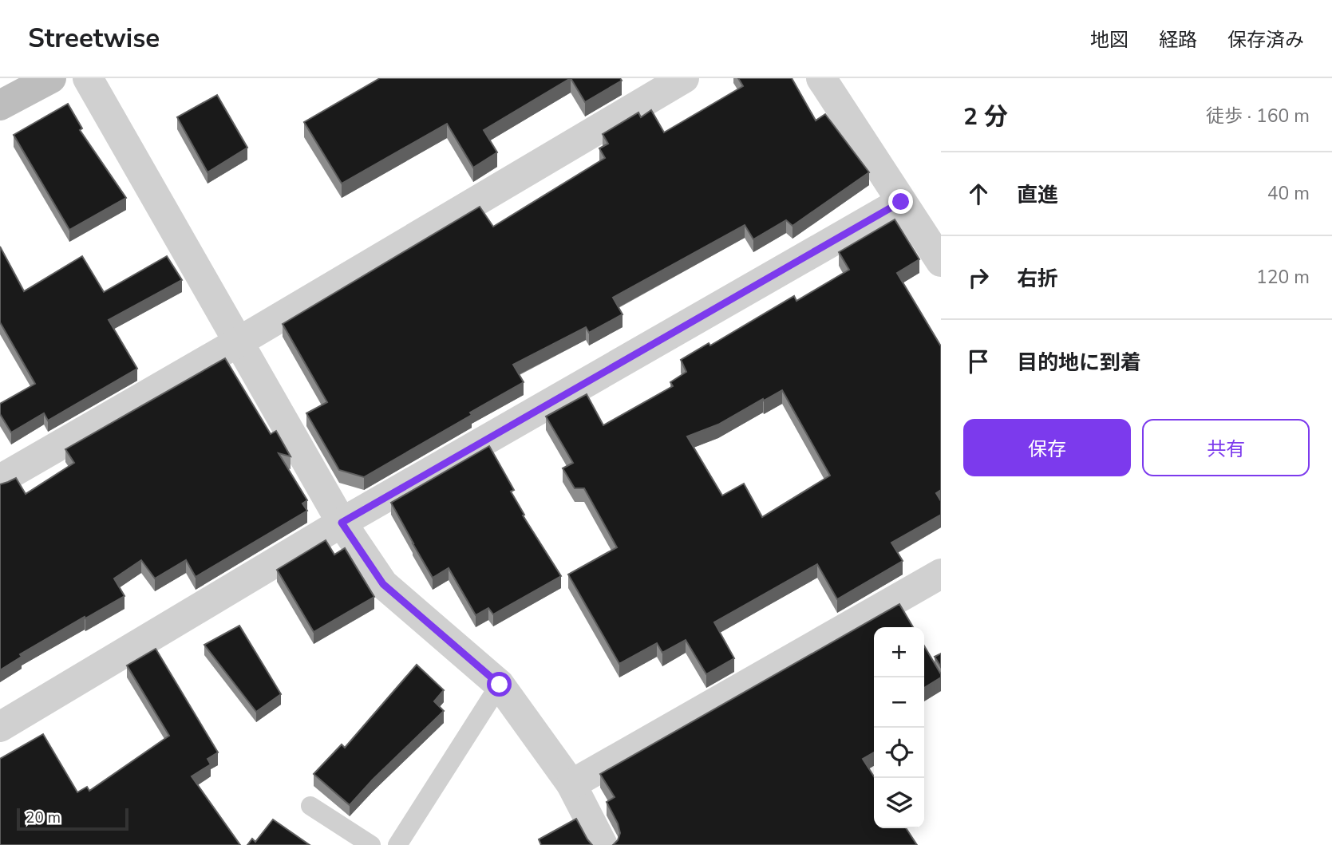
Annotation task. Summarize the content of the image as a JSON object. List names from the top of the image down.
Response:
{
  "scale_bar": "20 m",
  "page": {
    "header": "Streetwise",
    "nav": ["地図", "経路", "保存済み"],
    "heading": ["2 分", "徒歩 · 160 m"],
    "list": [
      ["直進", "40 m"],
      ["右折", "120 m"],
      "目的地に到着"
    ],
    "buttons": ["保存", "共有"],
    "map_buttons": ["+", "−"],
    "scale": "20 m"
  }
}
